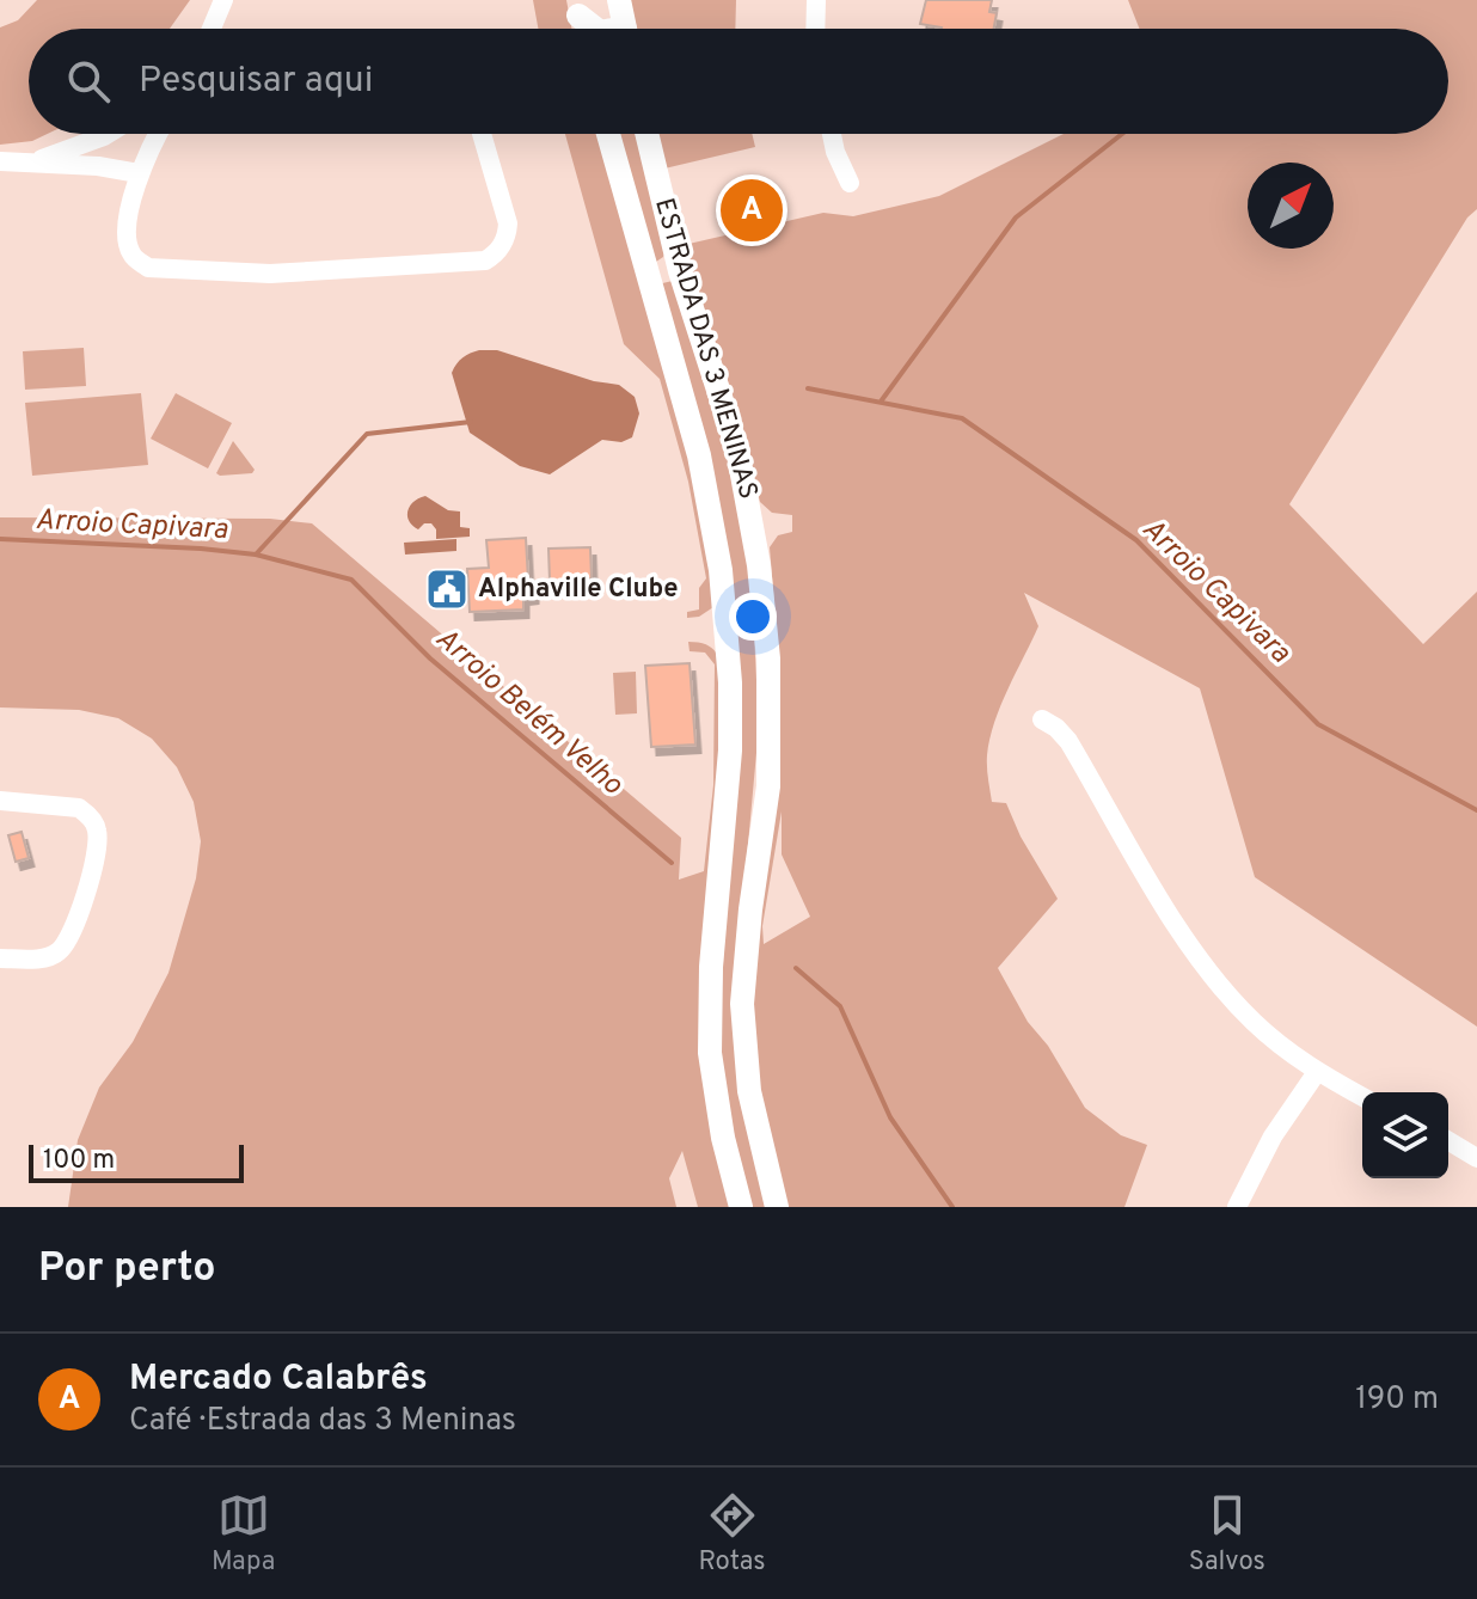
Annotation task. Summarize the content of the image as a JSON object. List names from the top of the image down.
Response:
{
  "streets": {
    "main road": ["ESTRADA DAS 3 MENINAS"]
  },
  "water": ["Arroio Capivara", "Arroio Belém Velho"],
  "places": {
    "public building": ["Alphaville Clube"]
  },
  "scale_bar": "100 m",
  "north": "top right",
  "page": {
    "search": "Pesquisar aqui",
    "pins": "A",
    "scale": "100 m",
    "heading": "Por perto",
    "list": [
      {
        "mark": "A",
        "name": "Mercado Calabrês",
        "note": "Café · Estrada das 3 Meninas",
        "value": "190 m"
      }
    ],
    "nav": ["Mapa", "Rotas", "Salvos"]
  }
}
